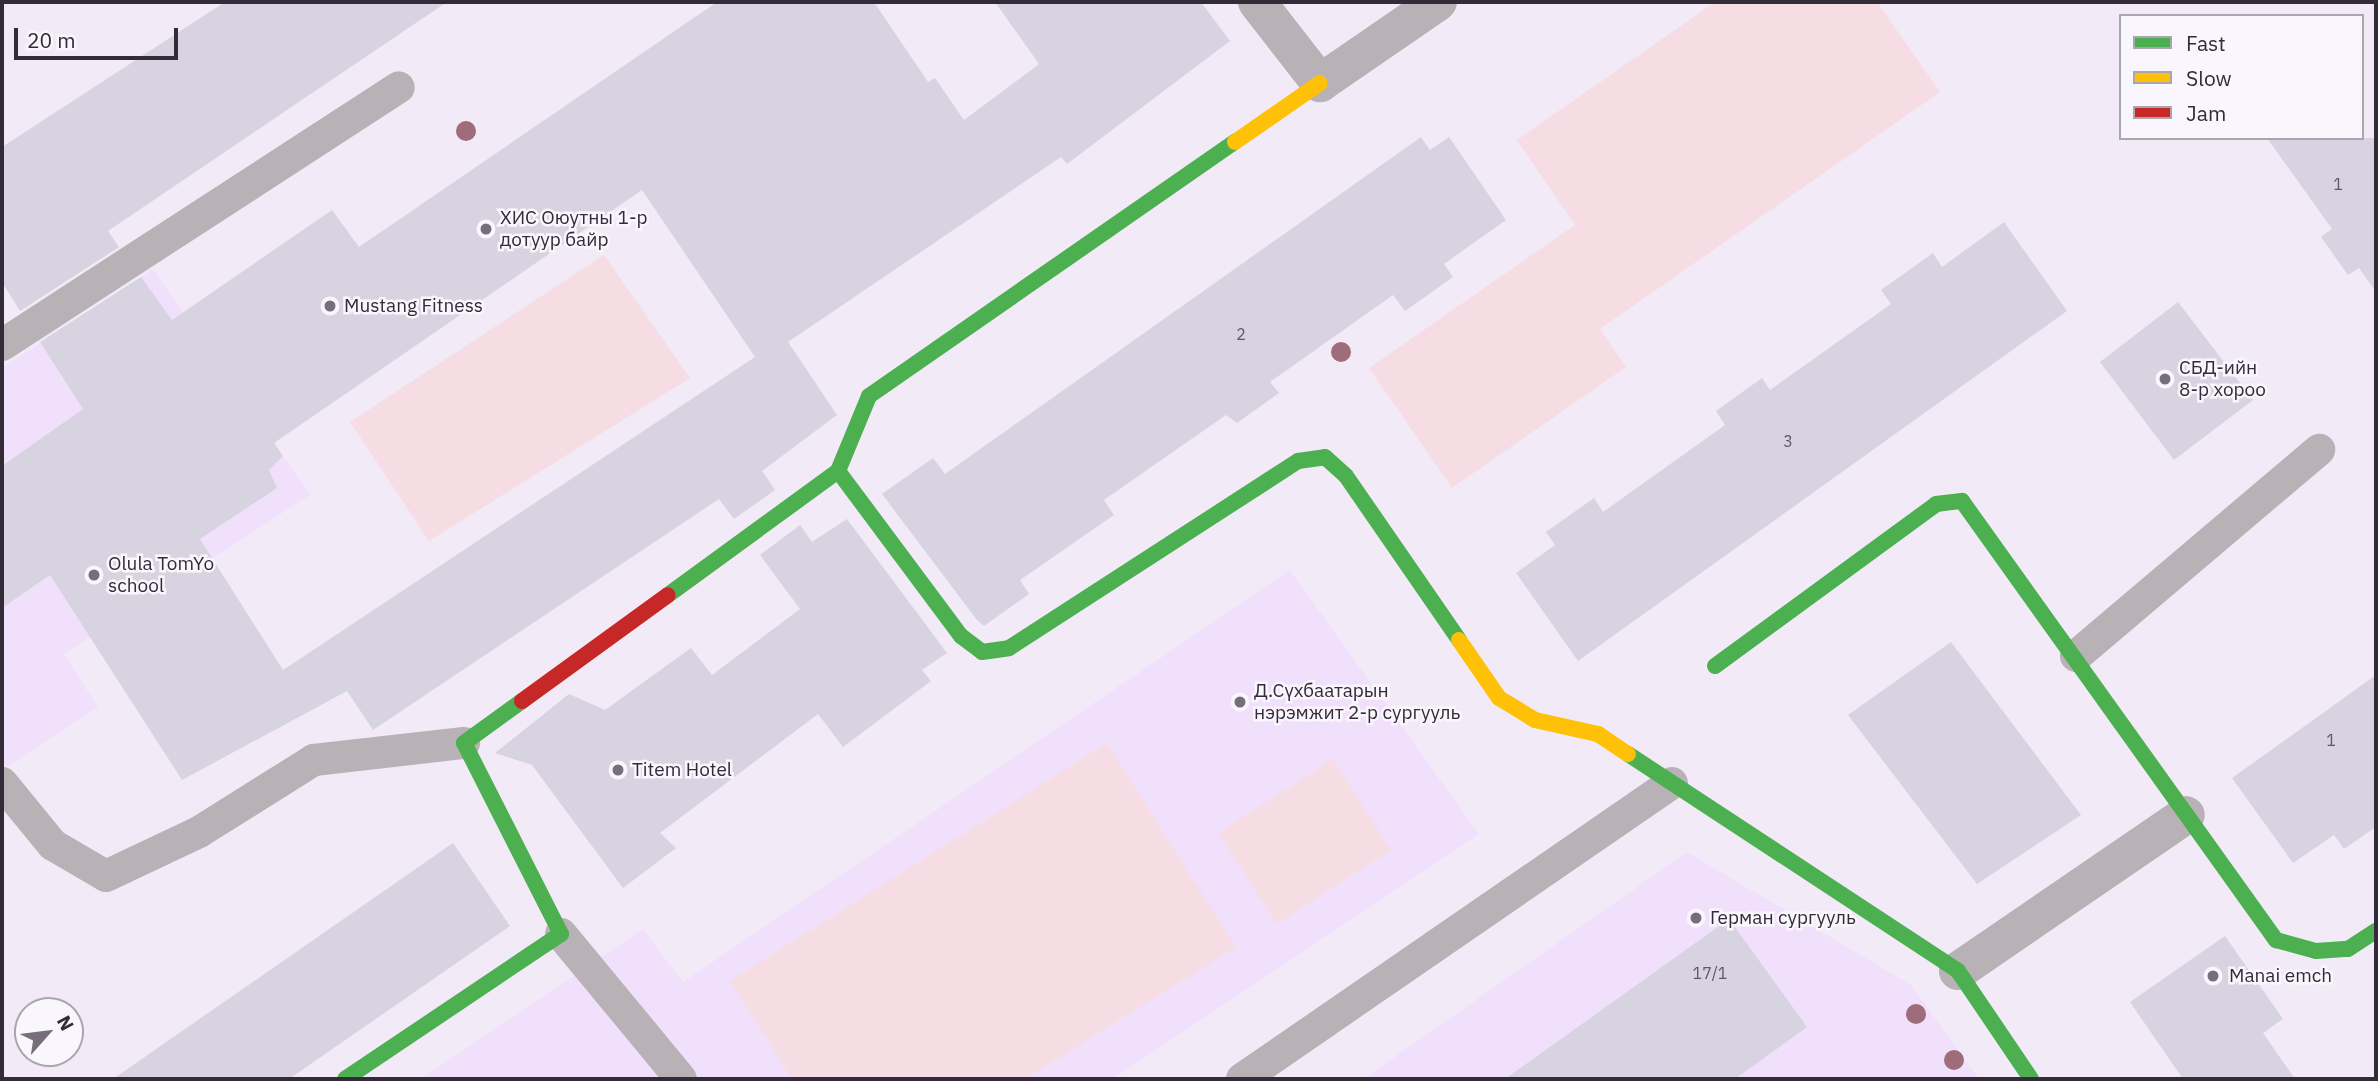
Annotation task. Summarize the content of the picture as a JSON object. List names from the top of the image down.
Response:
{
  "places": [
    "ХИС Оюутны 1-р дотуур байр",
    "Mustang Fitness",
    "СБД-ийн 8-р хороо",
    "Olula TomYo school",
    "Д.Сүхбаатарын нэрэмжит 2-р сургууль",
    "Titem Hotel",
    "Герман сургууль",
    "Manai emch"
  ],
  "house_numbers": [
    "1",
    "2",
    "3",
    "1",
    "17/1"
  ],
  "legend": ["Fast", "Slow", "Jam"],
  "scale_bar": "20 m",
  "north": "top right"
}
